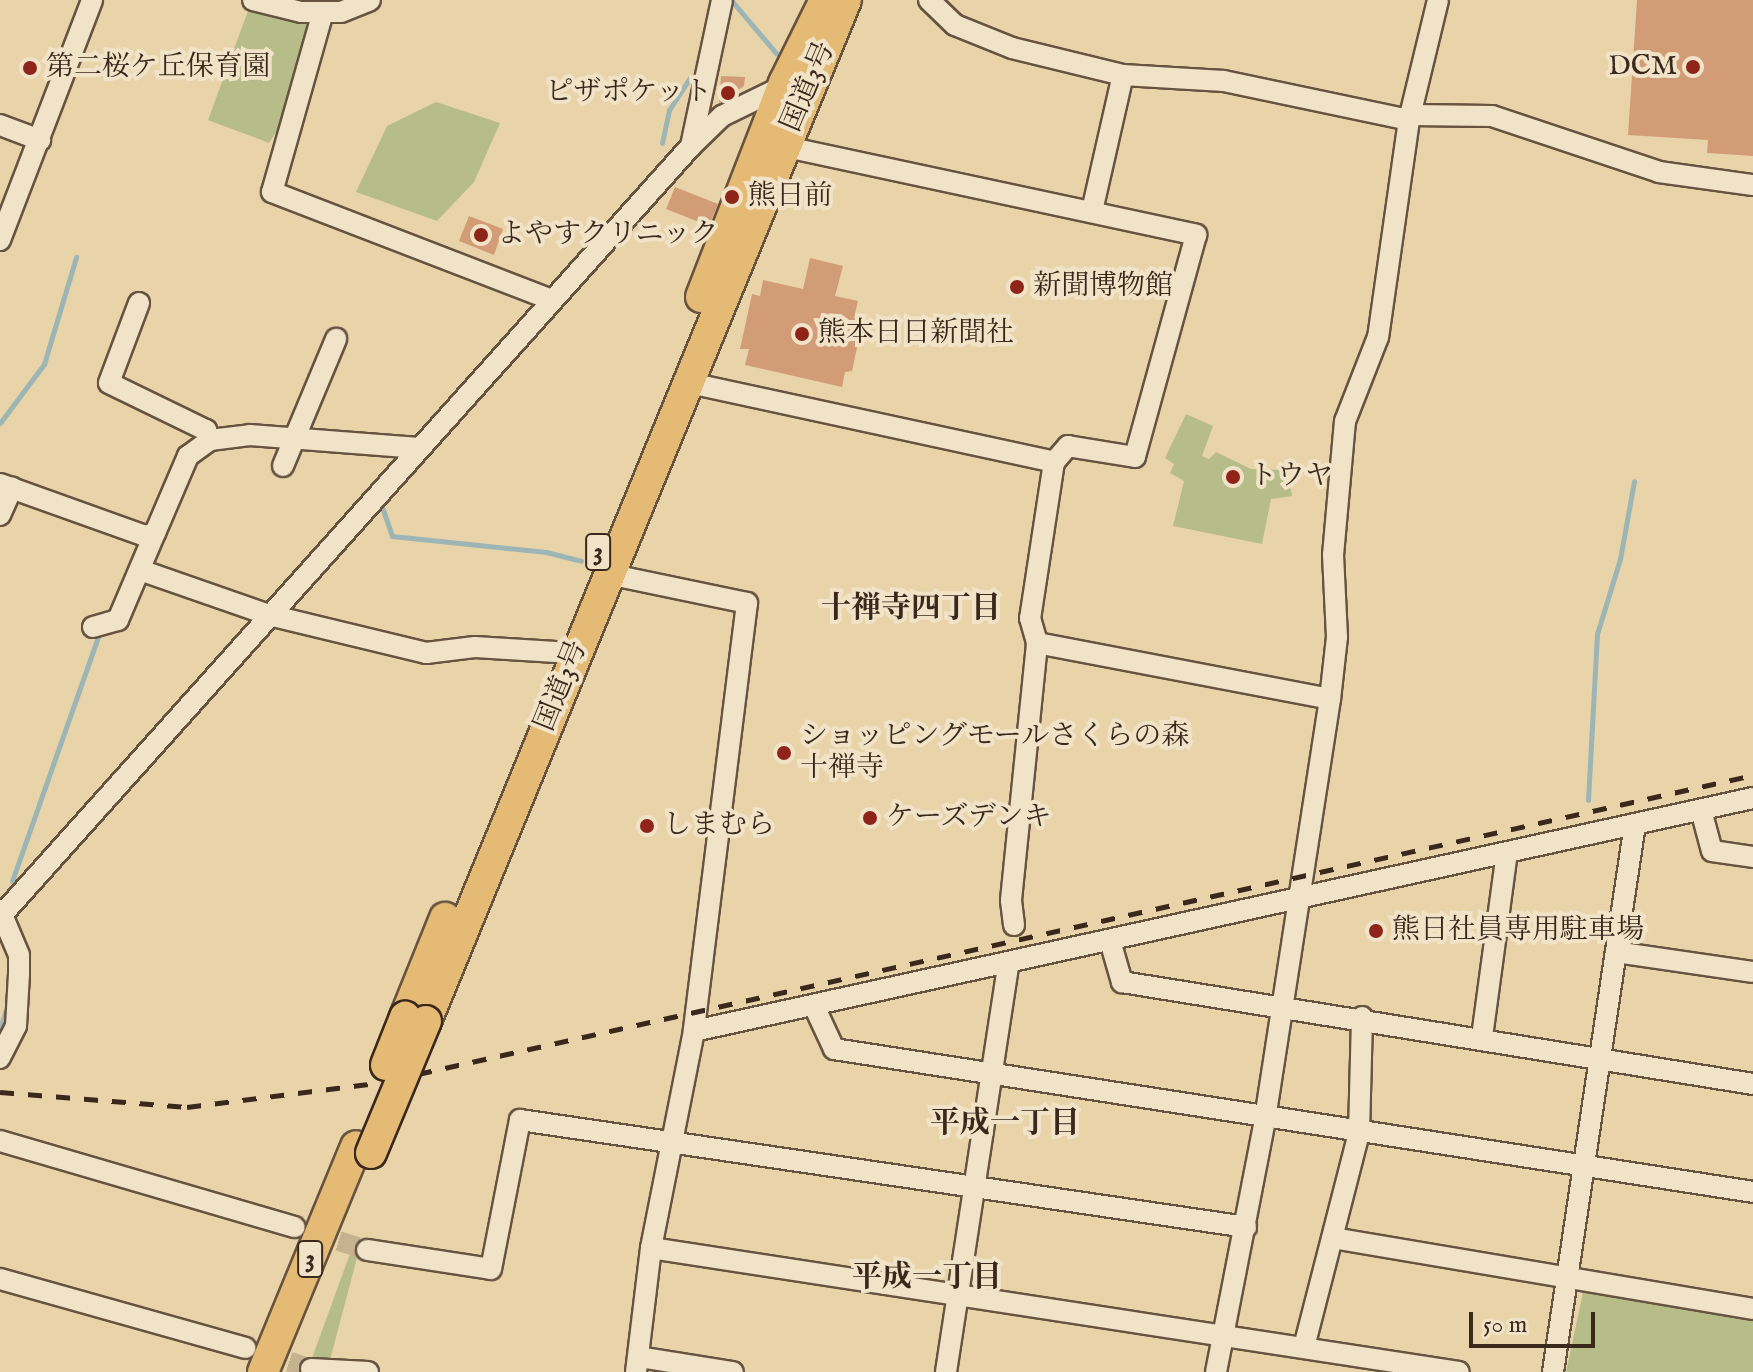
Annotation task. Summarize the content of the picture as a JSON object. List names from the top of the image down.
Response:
{
  "streets": {
    "highway": ["国道3号", "3"]
  },
  "districts": ["十禅寺四丁目", "平成一丁目", "平成一丁目"],
  "places": [
    "DCM",
    "第二桜ケ丘保育園",
    "ピザポケット",
    "熊日前",
    "よやすクリニック",
    "新聞博物館",
    "熊本日日新聞社",
    "トウヤ",
    "ショッピングモールさくらの森 十禅寺",
    "ケーズデンキ",
    "しまむら",
    "熊日社員専用駐車場"
  ],
  "scale_bar": "50 m"
}
